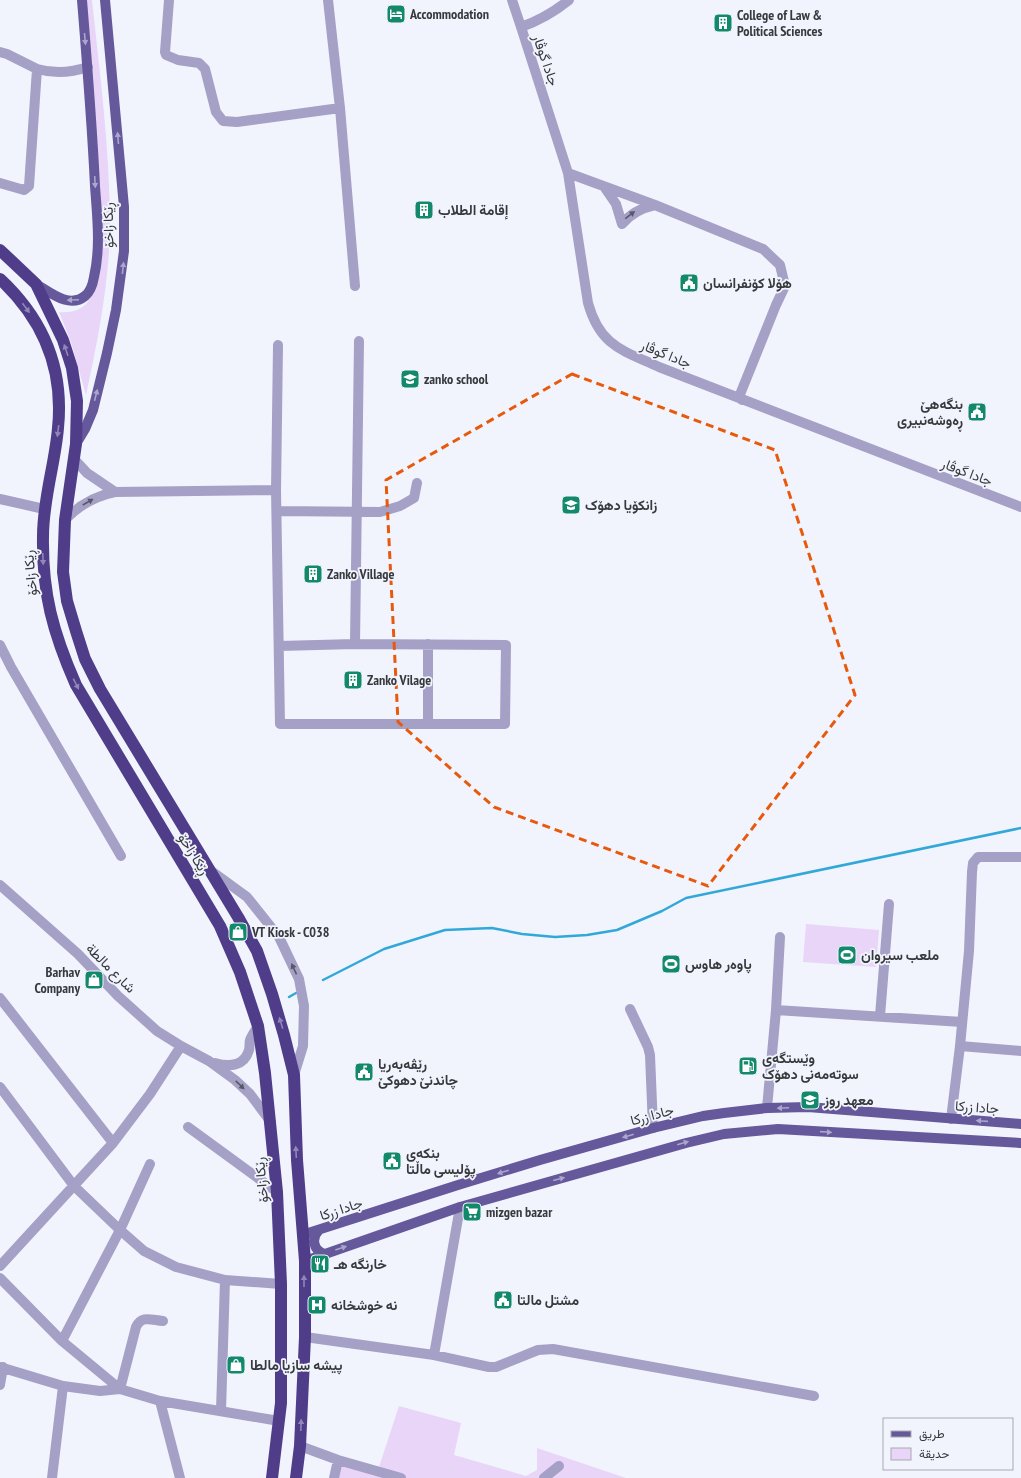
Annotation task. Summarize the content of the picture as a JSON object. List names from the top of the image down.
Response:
{
  "streets": {
    "highway": ["ڕێکا زاخۆ"],
    "main road": ["جادا زرکا"],
    "street": ["جادا گوڤار", "شارع مالطة"]
  },
  "crossings": [
    ["ڕێکا زاخۆ", "شارع مالطة"],
    ["ڕێکا زاخۆ", "جادا زرکا"]
  ],
  "places": {
    "hotel": ["Accommodation"],
    "building": [
      "College of Law & Political Sciences",
      "إقامة الطلاب",
      "Zanko Village",
      "Zanko Vilage"
    ],
    "public building": [
      "هۆلا كۆنفرانسان",
      "بنگه‌هێ ڕه‌وشه‌نبیرى",
      "رێڤەبەریا چاندنێ دهوکێ",
      "بنکەی پۆلیسی ماڵتا",
      "مشتل مالتا"
    ],
    "school or university": ["zanko school", "زانکۆیا دهۆک", "معهد روز"],
    "shop": ["VT Kiosk - C038", "Barhav Company", "پيشه سازيا مالطا"],
    "sports": ["ملعب سيروان", "پاوەر هاوس"],
    "fuel station": ["وێستگەی سوتەمەنی دهۆک"],
    "supermarket": ["mizgen bazar"],
    "restaurant": ["خارنگه هـ"],
    "hospital": ["نه خوشخانه"]
  },
  "legend": ["طريق", "حديقة"]
}
